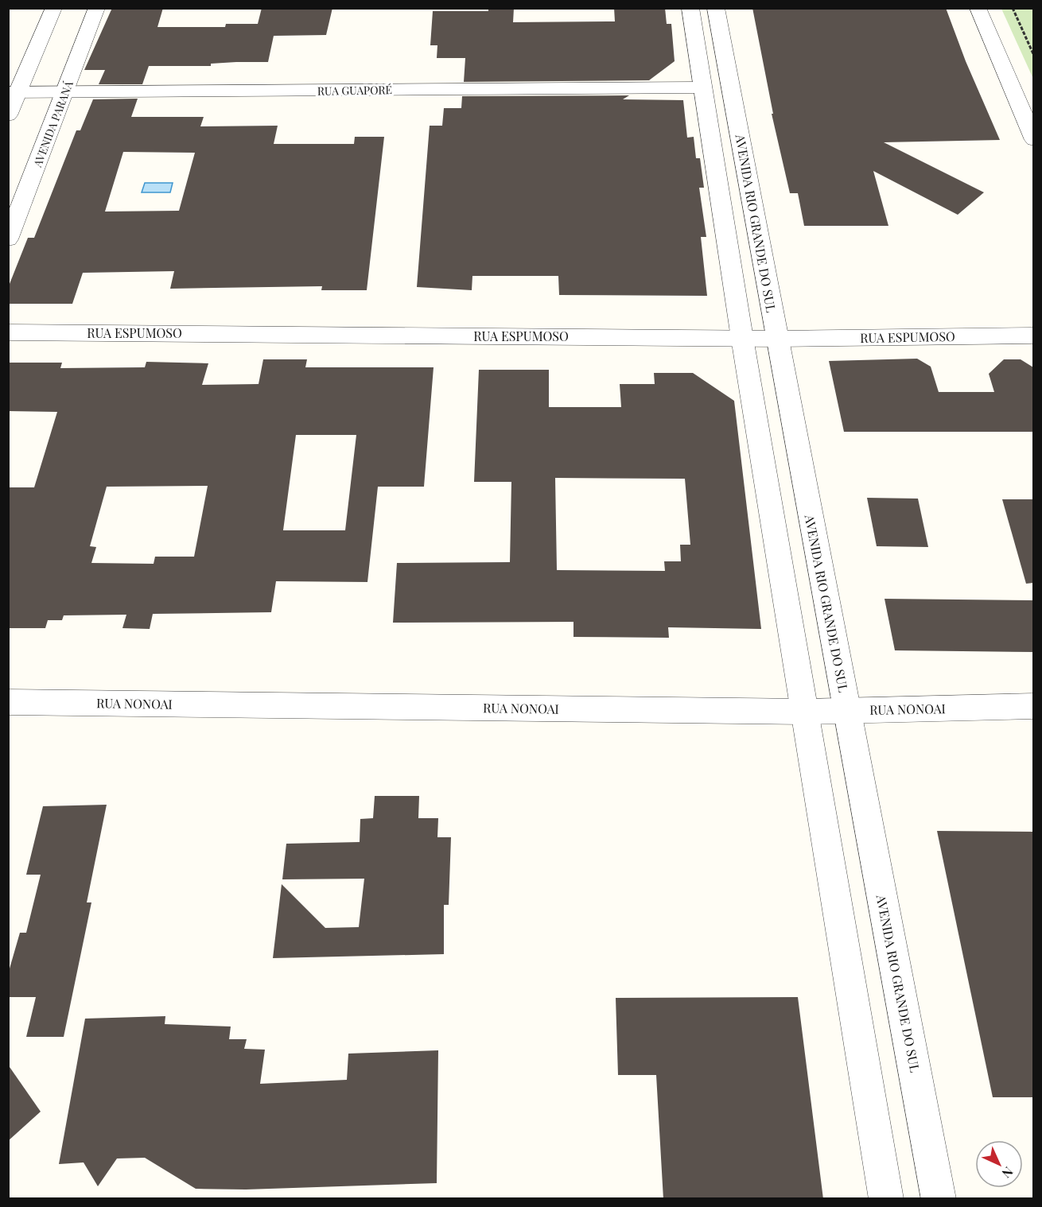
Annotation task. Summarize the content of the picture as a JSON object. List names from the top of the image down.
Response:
{
  "streets": {
    "street": [
      "RUA GUAPORÉ",
      "AVENIDA PARANÁ",
      "AVENIDA RIO GRANDE DO SUL",
      "RUA ESPUMOSO",
      "RUA NONOAI"
    ]
  },
  "crossings": [
    ["RUA GUAPORÉ", "AVENIDA PARANÁ"],
    ["AVENIDA RIO GRANDE DO SUL", "RUA ESPUMOSO"],
    ["AVENIDA RIO GRANDE DO SUL", "RUA NONOAI"]
  ],
  "north": "bottom right"
}
